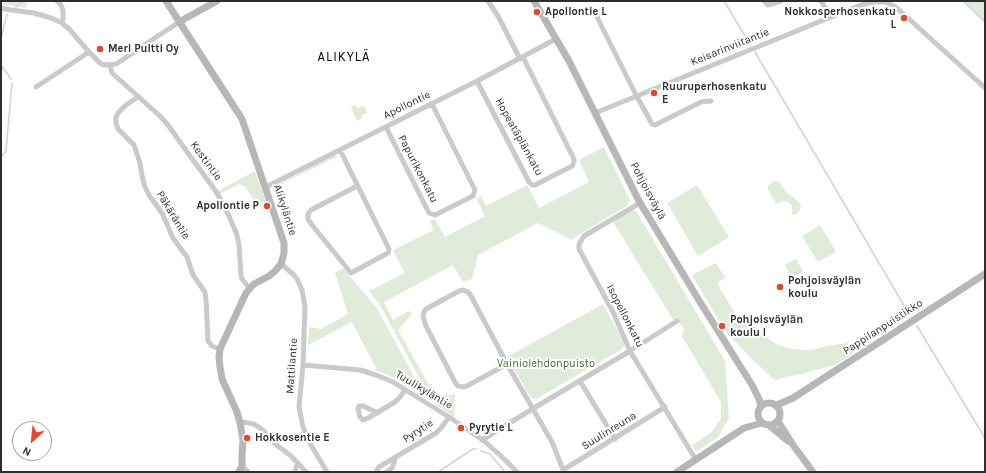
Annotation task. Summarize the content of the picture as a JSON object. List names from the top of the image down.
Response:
{
  "streets": {
    "street": [
      "Keisarinviitantie",
      "Apollontie",
      "Hopeatäplänkatu",
      "Kestintie",
      "Papurikonkatu",
      "Pohjoisväylä",
      "Alikyläntie",
      "Päkäräntie",
      "Isopellonkatu",
      "Pappilanpuistikko",
      "Mattilantie",
      "Tuulikyläntie",
      "Pyrytie",
      "Suulinreuna"
    ]
  },
  "crossings": [
    ["Keisarinviitantie", "Pohjoisväylä"],
    ["Apollontie", "Hopeatäplänkatu"],
    ["Apollontie", "Papurikonkatu"],
    ["Apollontie", "Pohjoisväylä"],
    ["Apollontie", "Alikyläntie"],
    ["Kestintie", "Päkäräntie"],
    ["Pohjoisväylä", "Isopellonkatu"],
    ["Pohjoisväylä", "Pappilanpuistikko"],
    ["Alikyläntie", "Mattilantie"],
    ["Isopellonkatu", "Suulinreuna"],
    ["Mattilantie", "Tuulikyläntie"],
    ["Tuulikyläntie", "Pyrytie"]
  ],
  "districts": ["ALIKYLÄ"],
  "parks": ["Vainiolehdonpuisto"],
  "places": [
    "Apollontie L",
    "Nokkosperhosenkatu L",
    "Meri Pultti Oy",
    "Ruuruperhosenkatu E",
    "Apollontie P",
    "Pohjoisväylän koulu",
    "Pohjoisväylän koulu I",
    "Pyrytie L",
    "Hokkosentie E"
  ],
  "north": "bottom left"
}
